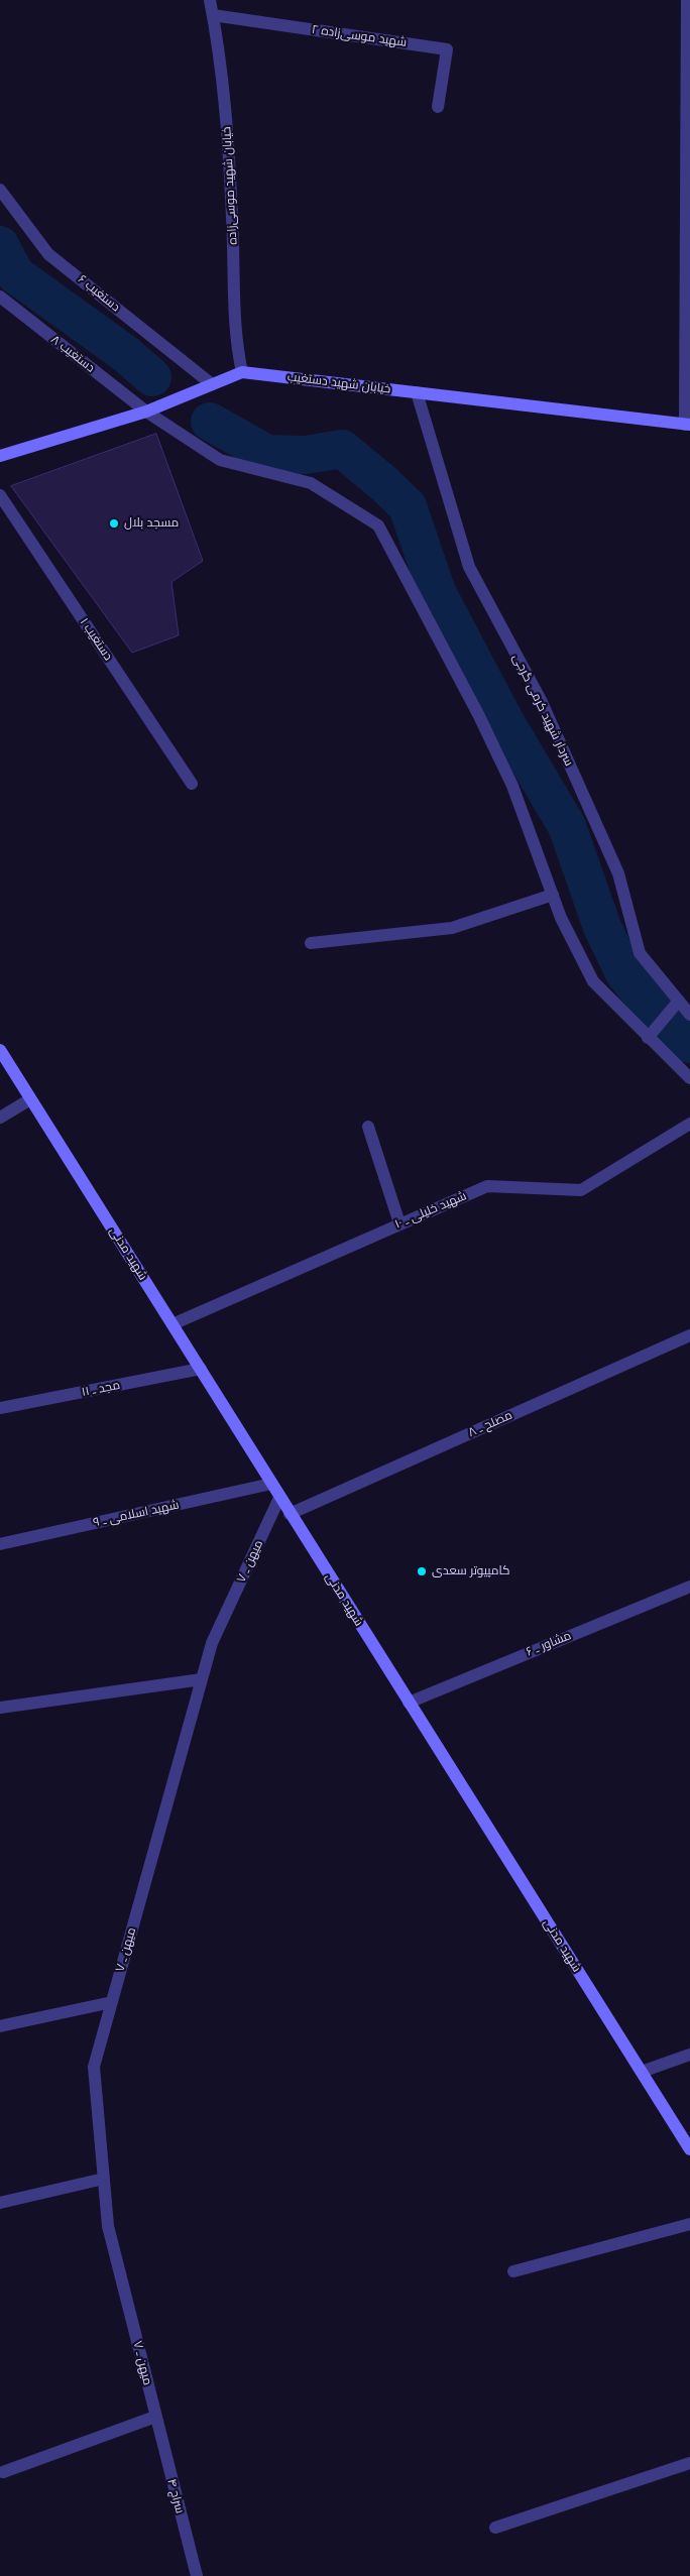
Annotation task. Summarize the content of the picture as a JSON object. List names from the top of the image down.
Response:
{
  "streets": {
    "street": [
      "شهید موسی‌زاده ۲",
      "خیابان شهید موسی‌زاده",
      "دستغیب ۶",
      "دستغیب ۸",
      "خیابان شهید دستغیب",
      "دستغیب ۱",
      "سردار شهید کرمی گرجی",
      "شهید خلیلی ـ ۱۰",
      "شهید مدنی",
      "مجد ـ ۱۱",
      "مصلح ـ ۸",
      "شهید اسلامی ـ ۹",
      "میهن ـ ۷",
      "مشاور ـ ۶",
      "سراج ۴"
    ]
  },
  "crossings": [
    ["شهید موسی‌زاده ۲", "خیابان شهید موسی‌زاده"],
    ["خیابان شهید موسی‌زاده", "خیابان شهید دستغیب"],
    ["دستغیب ۶", "خیابان شهید دستغیب"],
    ["دستغیب ۸", "خیابان شهید دستغیب"],
    ["خیابان شهید دستغیب", "سردار شهید کرمی گرجی"],
    ["شهید خلیلی ـ ۱۰", "شهید مدنی"],
    ["شهید مدنی", "مجد ـ ۱۱"],
    ["شهید مدنی", "مصلح ـ ۸"],
    ["شهید مدنی", "شهید اسلامی ـ ۹"],
    ["شهید مدنی", "میهن ـ ۷"],
    ["شهید مدنی", "مشاور ـ ۶"],
    ["میهن ـ ۷", "سراج ۴"]
  ],
  "places": ["مسجد بلال", "کامپیوتر سعدی"]
}
